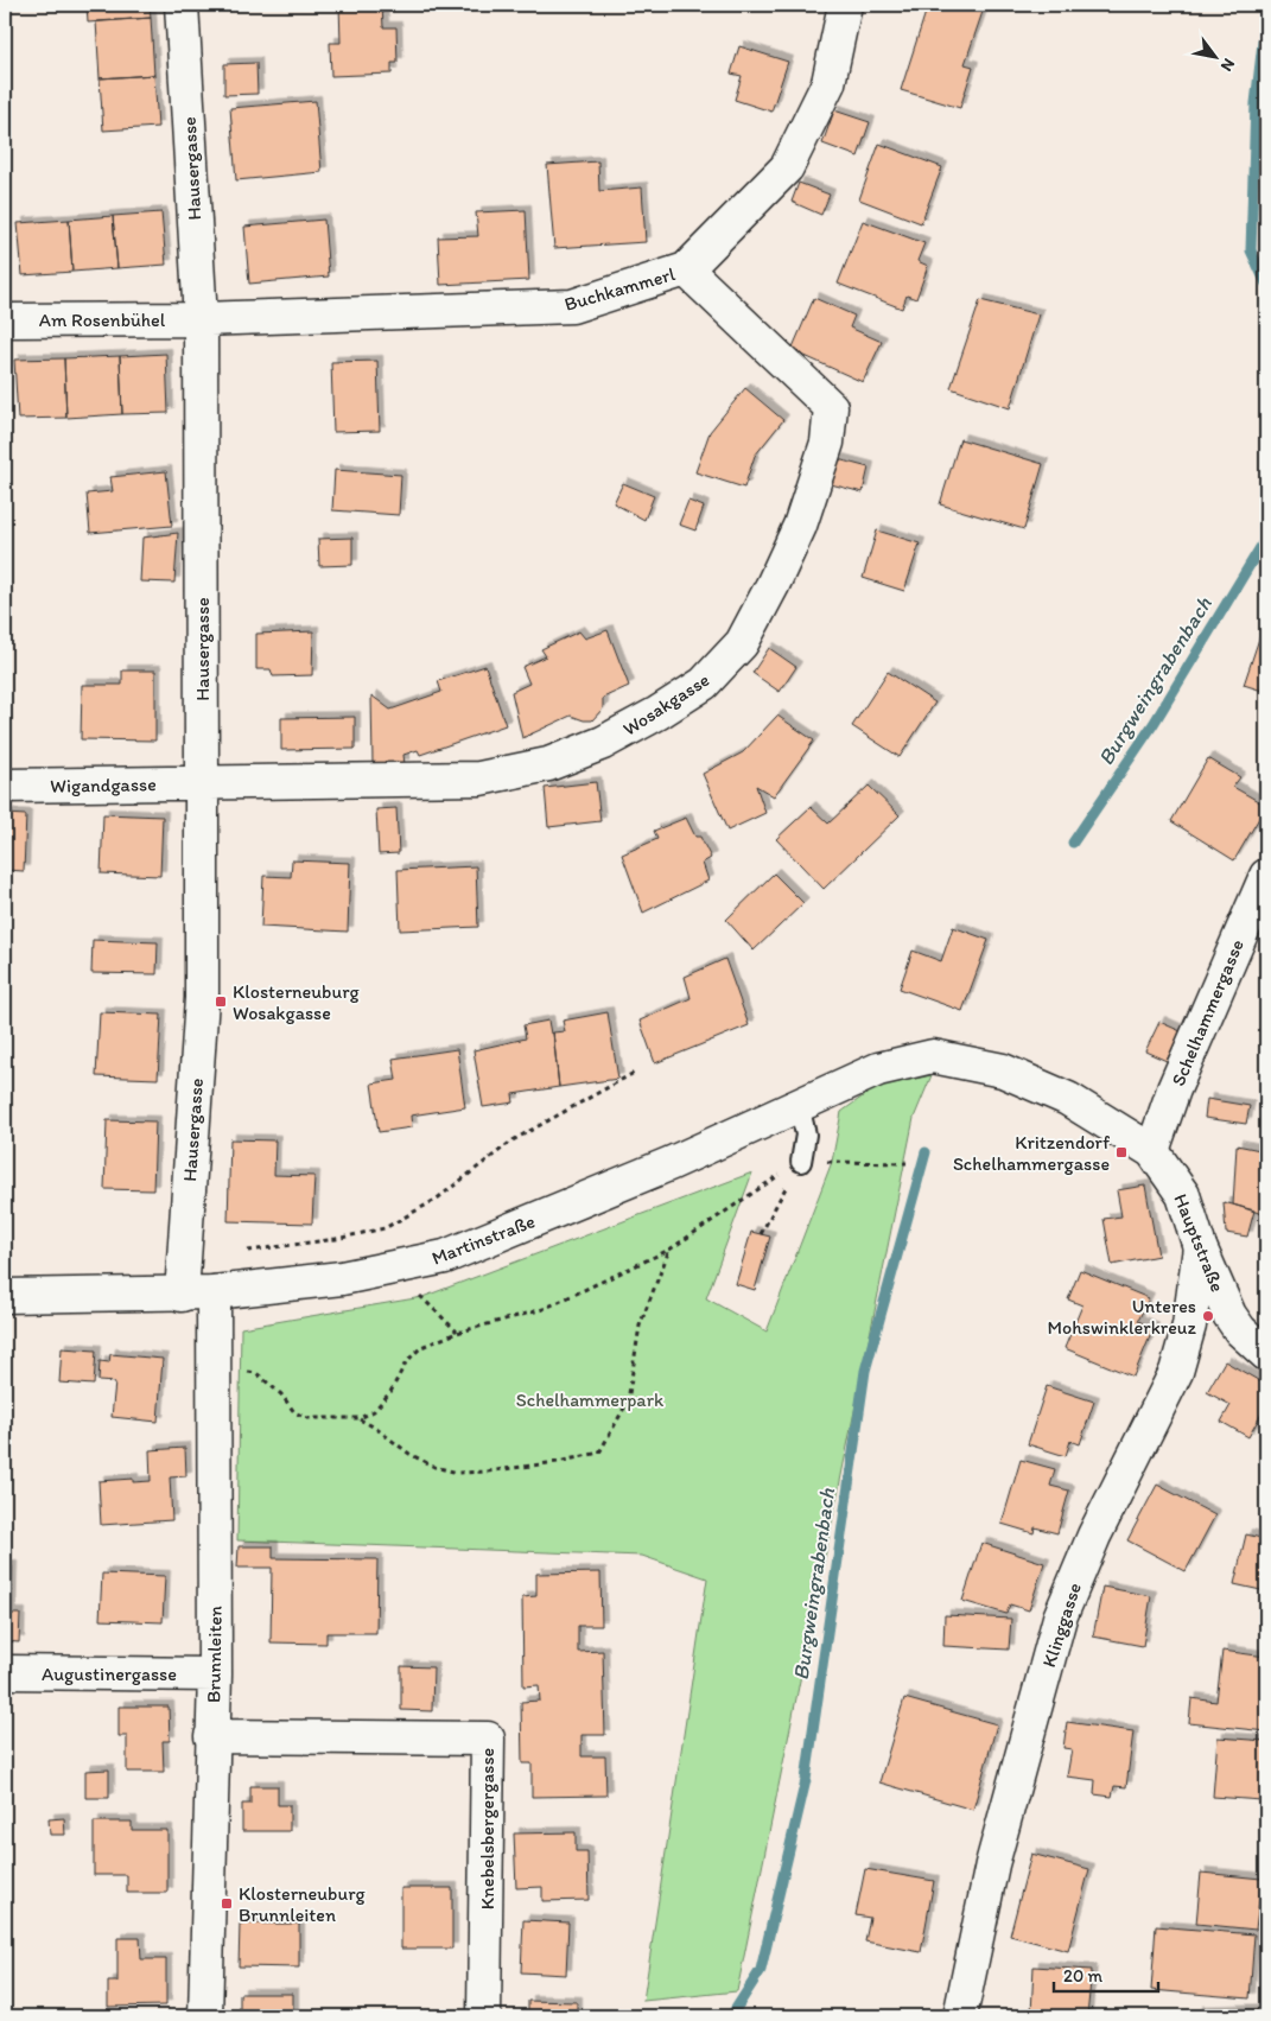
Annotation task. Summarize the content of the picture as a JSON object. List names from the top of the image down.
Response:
{
  "streets": {
    "street": [
      "Hausergasse",
      "Buchkammerl",
      "Am Rosenbühel",
      "Wosakgasse",
      "Wigandgasse",
      "Schelhammergasse",
      "Martinstraße",
      "Hauptstraße",
      "Klinggasse",
      "Brunnleiten",
      "Augustinergasse",
      "Knebelsbergergasse"
    ]
  },
  "crossings": [
    ["Hausergasse", "Buchkammerl"],
    ["Hausergasse", "Am Rosenbühel"],
    ["Hausergasse", "Wosakgasse"],
    ["Hausergasse", "Wigandgasse"],
    ["Hausergasse", "Martinstraße"],
    ["Buchkammerl", "Am Rosenbühel"],
    ["Buchkammerl", "Wosakgasse"],
    ["Wosakgasse", "Wigandgasse"],
    ["Schelhammergasse", "Hauptstraße"],
    ["Martinstraße", "Hauptstraße"],
    ["Martinstraße", "Brunnleiten"],
    ["Hauptstraße", "Klinggasse"],
    ["Brunnleiten", "Augustinergasse"],
    ["Brunnleiten", "Knebelsbergergasse"]
  ],
  "water": ["Burgweingrabenbach"],
  "parks": ["Schelhammerpark"],
  "places": {
    "transit": ["Klosterneuburg Wosakgasse", "Kritzendorf Schelhammergasse", "Klosterneuburg Brunnleiten"],
    "other": ["Unteres Mohswinklerkreuz"]
  },
  "scale_bar": "20 m",
  "north": "bottom right"
}
